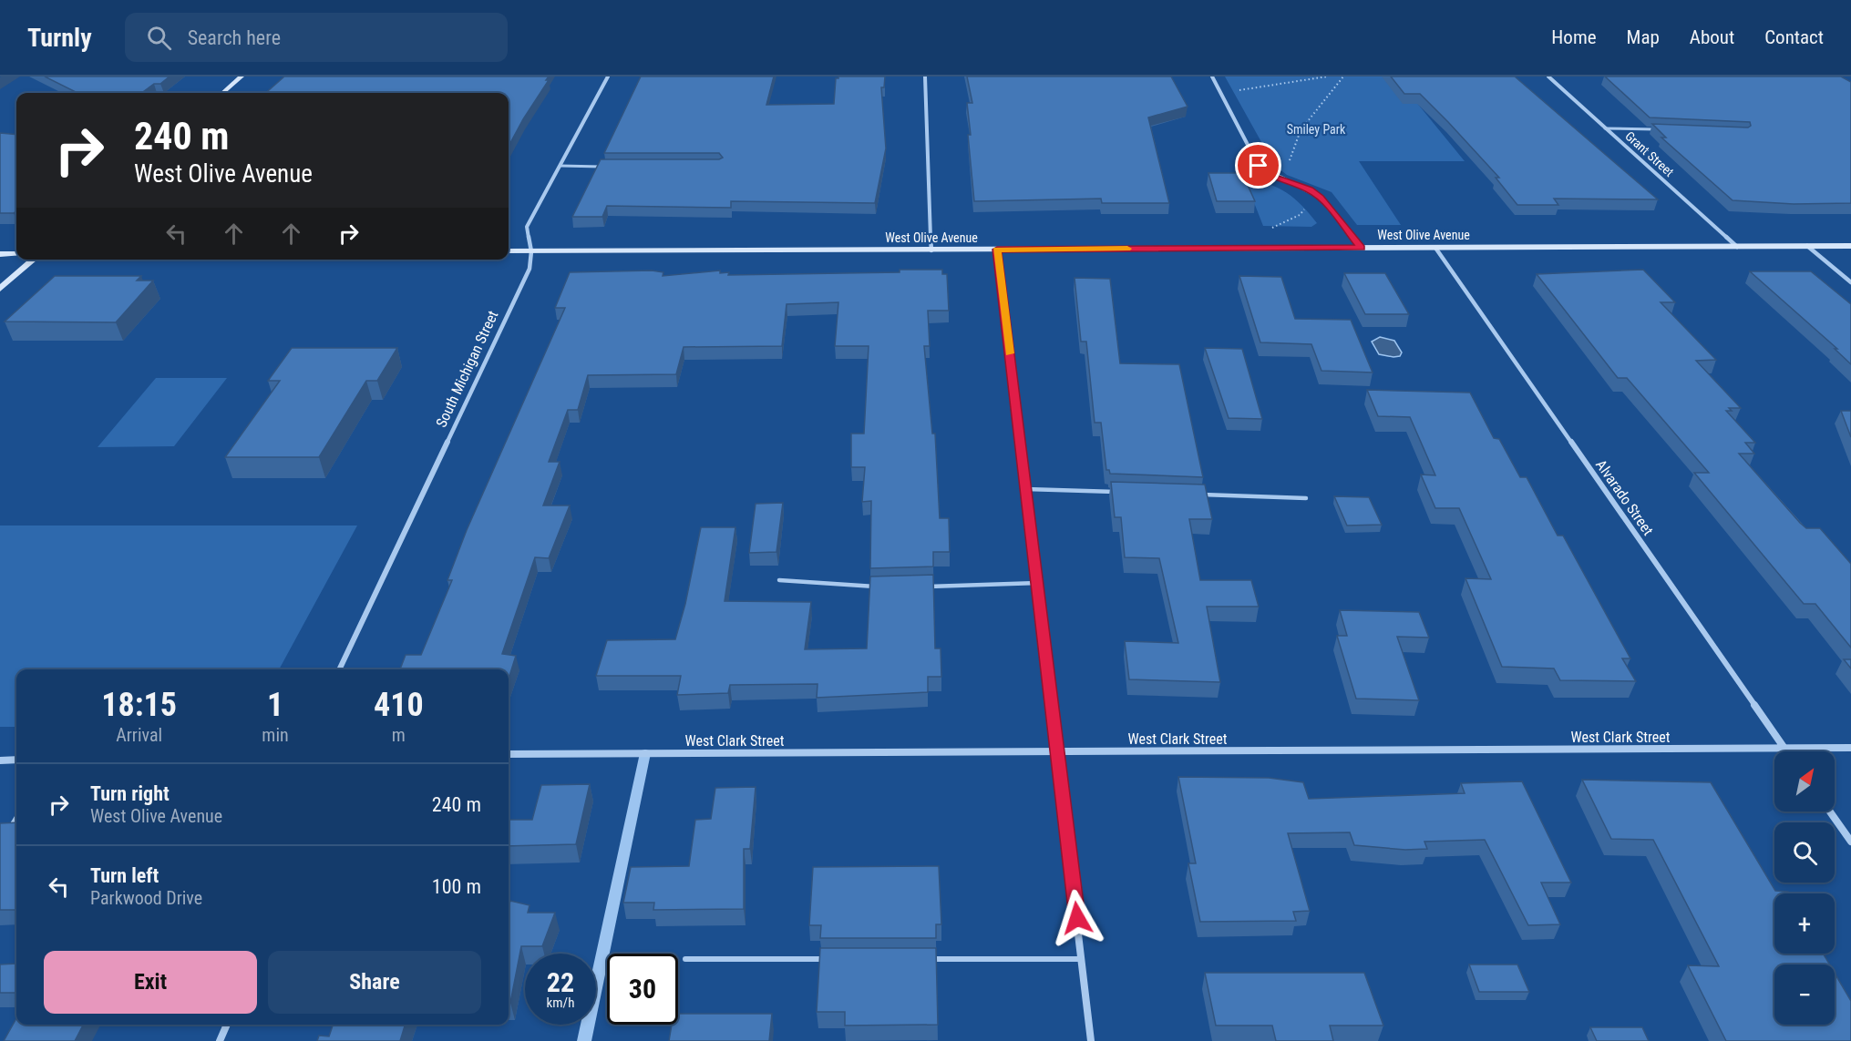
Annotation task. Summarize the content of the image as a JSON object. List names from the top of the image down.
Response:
{
  "streets": {
    "street": [
      "Grant Street",
      "West Olive Avenue",
      "South Michigan Street",
      "Alvarado Street",
      "West Clark Street"
    ]
  },
  "crossings": [
    ["Grant Street", "West Olive Avenue"],
    ["West Olive Avenue", "South Michigan Street"],
    ["West Olive Avenue", "Alvarado Street"],
    ["Alvarado Street", "West Clark Street"]
  ],
  "parks": ["Smiley Park"],
  "north": "top right",
  "page": {
    "header": "Turnly",
    "search": "Search here",
    "nav": [
      "Home",
      "Map",
      "About",
      "Contact"
    ],
    "turn": ["240 m", "West Olive Avenue"],
    "eta": [
      "18:15",
      "Arrival",
      "1",
      "min",
      "410",
      "m"
    ],
    "map_buttons": ["+", "−"],
    "list": [
      {
        "name": "Turn right",
        "note": "West Olive Avenue",
        "value": "240 m"
      },
      {
        "name": "Turn left",
        "note": "Parkwood Drive",
        "value": "100 m"
      }
    ],
    "buttons": ["Exit", "Share"],
    "speed": "22 km/h",
    "limit": "30"
  }
}
